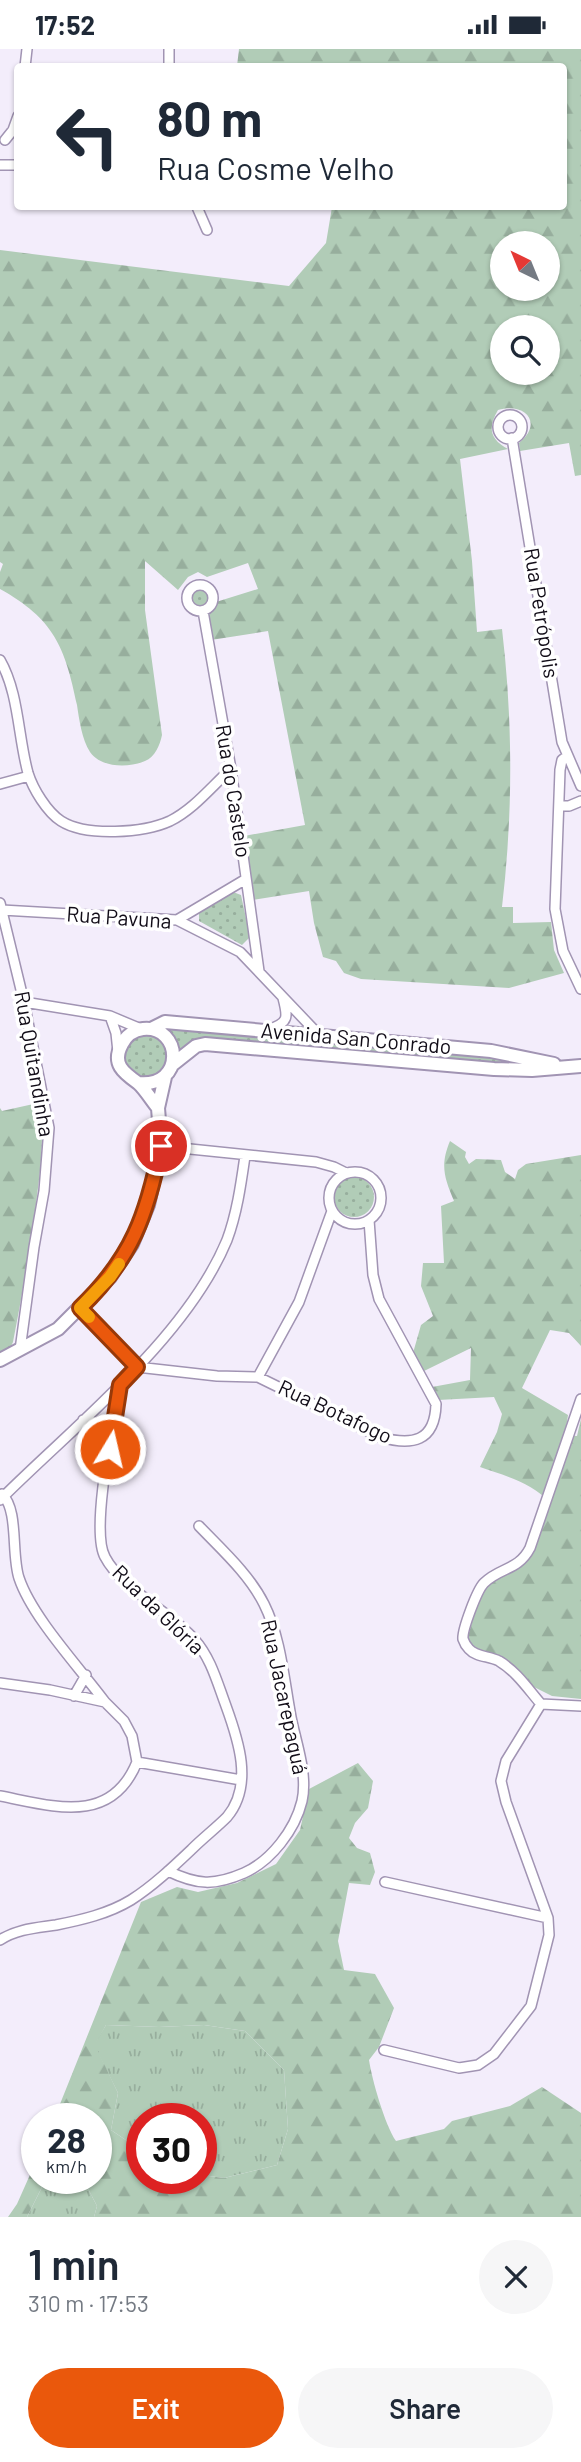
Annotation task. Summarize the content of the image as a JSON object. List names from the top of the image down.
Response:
{
  "streets": {
    "street": [
      "Rua Petrópolis",
      "Rua do Castelo",
      "Rua Pavuna",
      "Avenida San Conrado",
      "Rua Quitandinha",
      "Rua Botafogo",
      "Rua da Glória",
      "Rua Jacarepaguá"
    ]
  },
  "crossings": [
    ["Rua do Castelo", "Rua Pavuna"],
    ["Rua Pavuna", "Avenida San Conrado"],
    ["Rua Pavuna", "Rua Quitandinha"],
    ["Rua da Glória", "Rua Jacarepaguá"]
  ],
  "north": "top left",
  "page": {
    "status": "17:52",
    "turn": ["80 m", "Rua Cosme Velho"],
    "speed": "28 km/h",
    "limit": "30",
    "heading": ["1 min", "310 m · 17:53"],
    "buttons": ["Exit", "Share"]
  }
}
